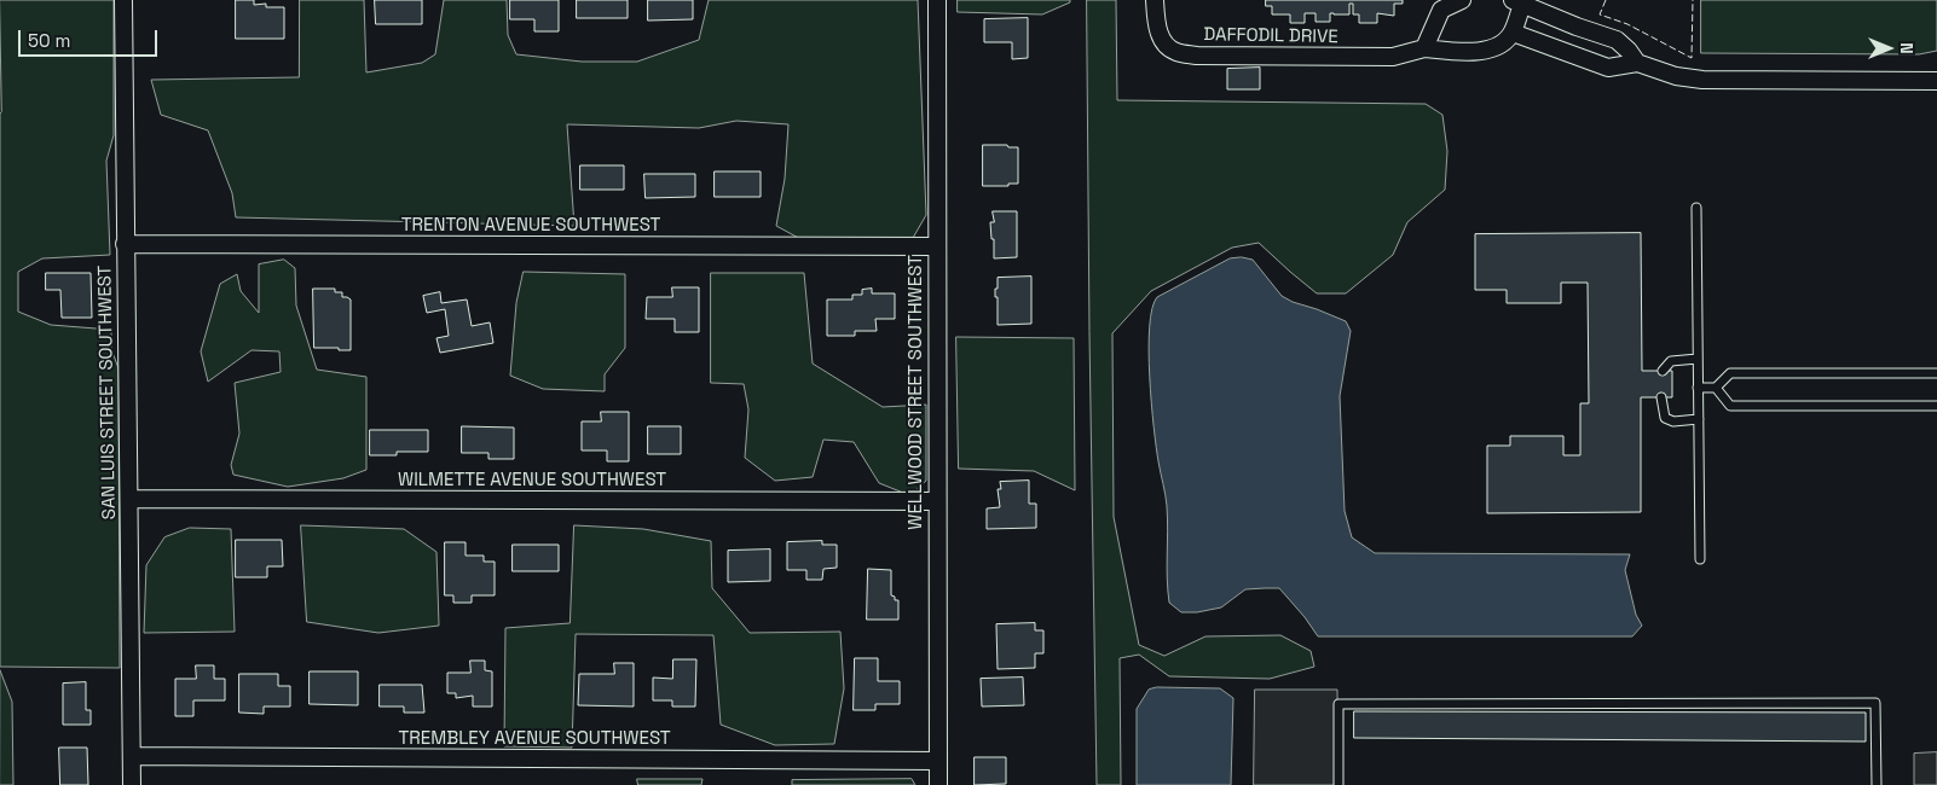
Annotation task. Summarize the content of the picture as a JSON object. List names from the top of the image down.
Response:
{
  "streets": {
    "street": [
      "DAFFODIL DRIVE",
      "TRENTON AVENUE SOUTHWEST",
      "SAN LUIS STREET SOUTHWEST",
      "WELLWOOD STREET SOUTHWEST",
      "WILMETTE AVENUE SOUTHWEST",
      "TREMBLEY AVENUE SOUTHWEST"
    ]
  },
  "crossings": [
    ["TRENTON AVENUE SOUTHWEST", "SAN LUIS STREET SOUTHWEST"],
    ["TRENTON AVENUE SOUTHWEST", "WELLWOOD STREET SOUTHWEST"],
    ["SAN LUIS STREET SOUTHWEST", "WILMETTE AVENUE SOUTHWEST"],
    ["SAN LUIS STREET SOUTHWEST", "TREMBLEY AVENUE SOUTHWEST"],
    ["WELLWOOD STREET SOUTHWEST", "WILMETTE AVENUE SOUTHWEST"],
    ["WELLWOOD STREET SOUTHWEST", "TREMBLEY AVENUE SOUTHWEST"]
  ],
  "scale_bar": "50 m",
  "north": "right"
}
